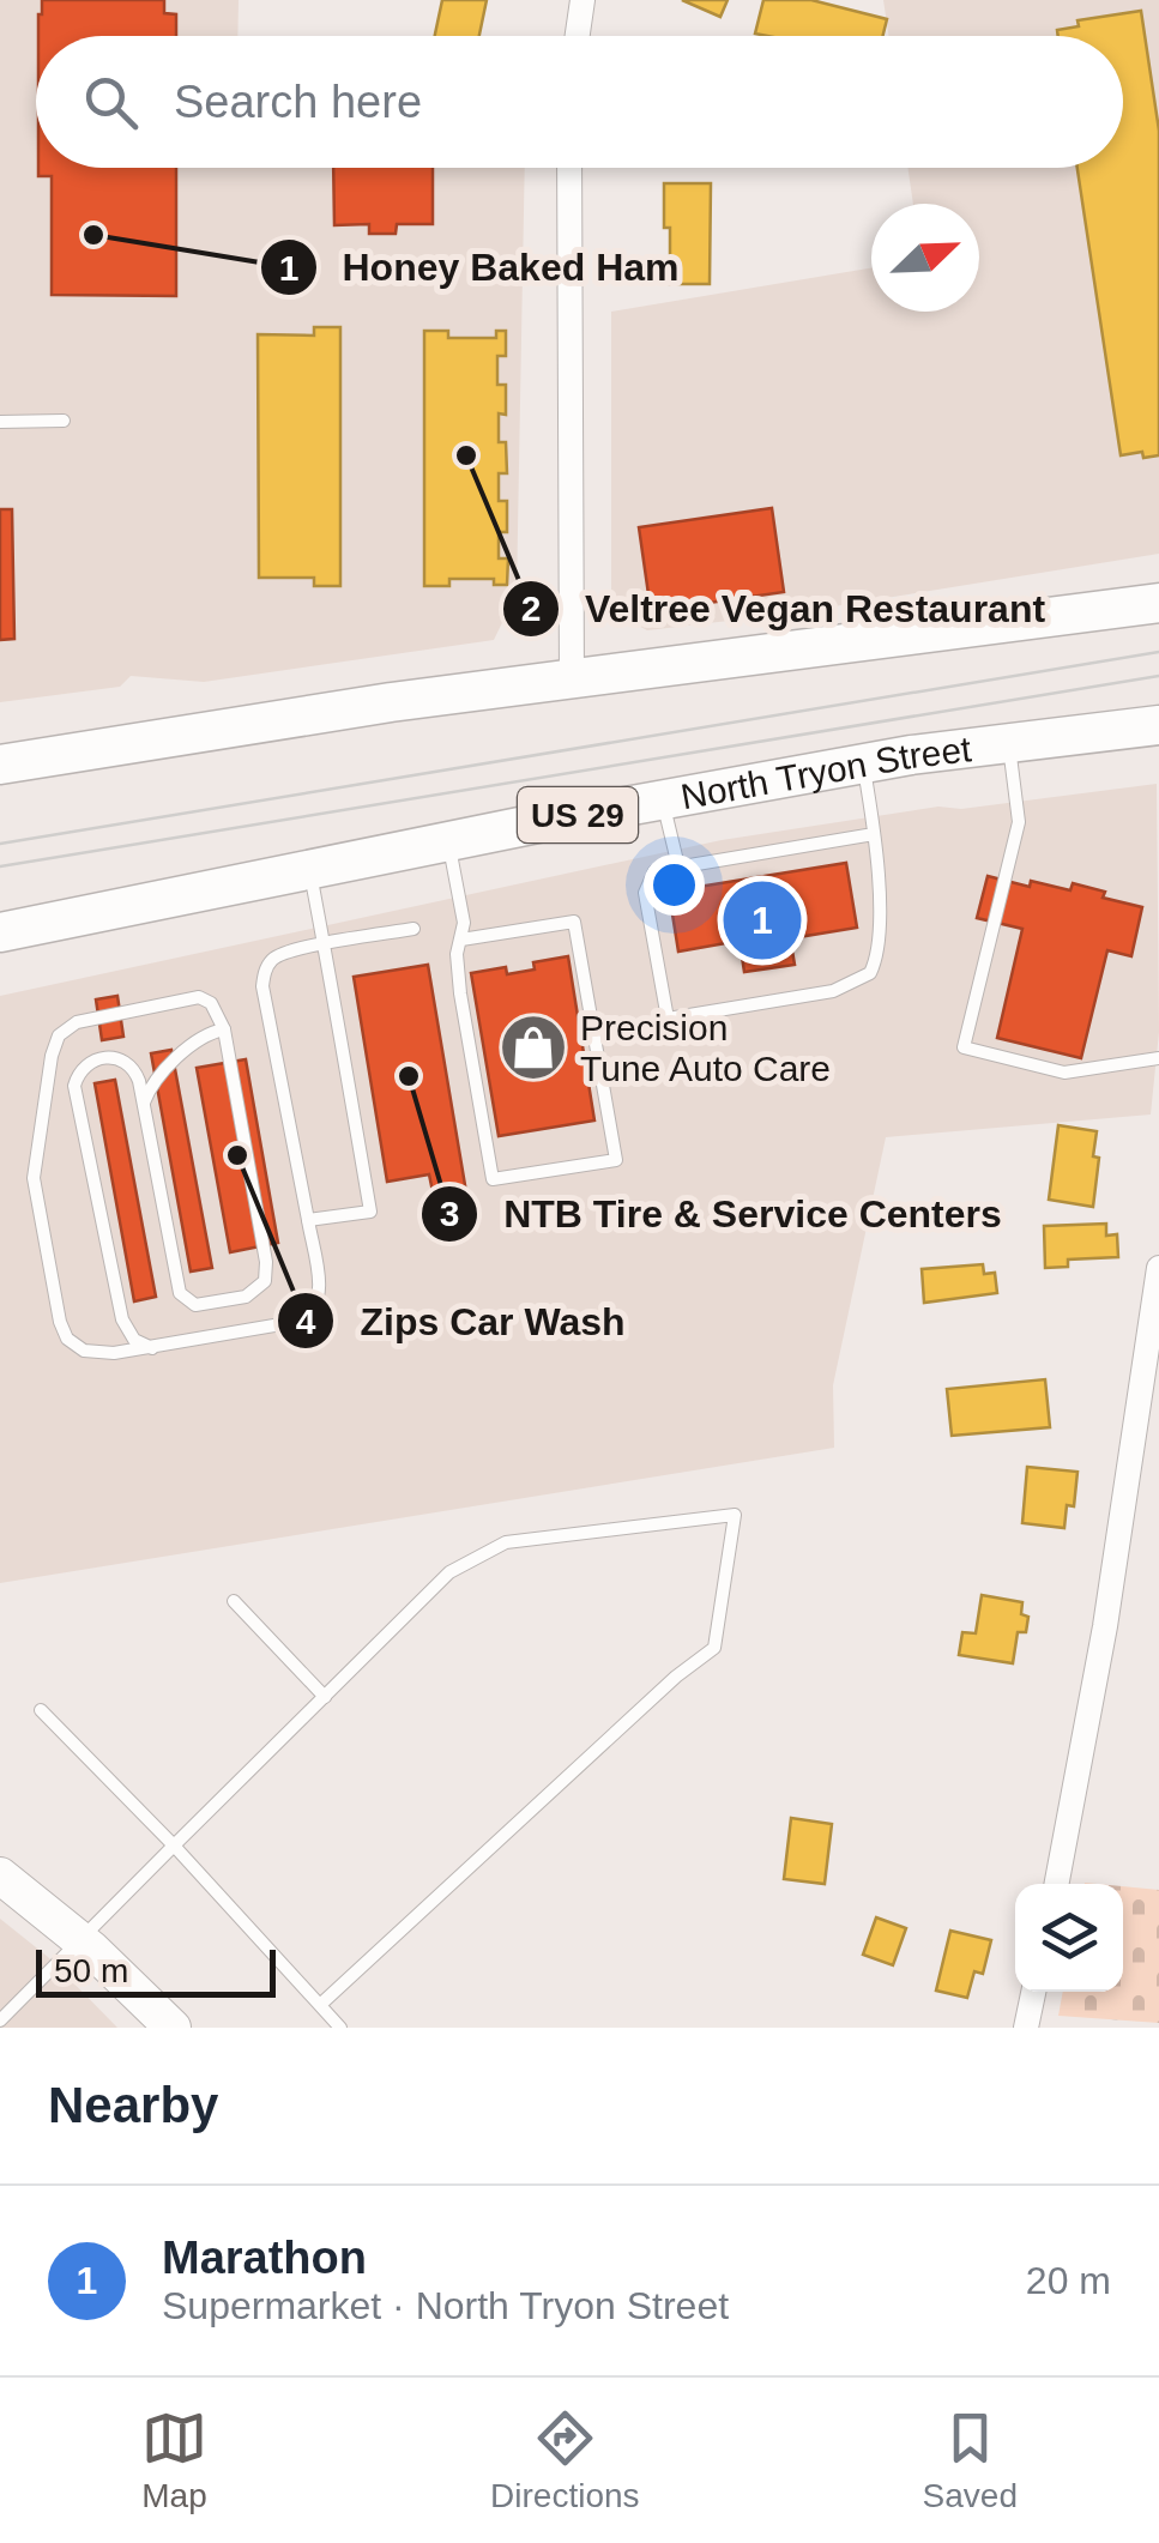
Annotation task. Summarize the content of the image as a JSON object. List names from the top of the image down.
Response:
{
  "streets": {
    "main road": ["North Tryon Street", "US 29"]
  },
  "places": {
    "other": [
      "Honey Baked Ham",
      "Veltree Vegan Restaurant",
      "NTB Tire & Service Centers",
      "Zips Car Wash"
    ],
    "shop": ["Precision Tune Auto Care"]
  },
  "scale_bar": "50 m",
  "north": "top right",
  "page": {
    "search": "Search here",
    "pins": "1",
    "scale": "50 m",
    "heading": "Nearby",
    "list": [
      {
        "mark": "1",
        "name": "Marathon",
        "note": "Supermarket · North Tryon Street",
        "value": "20 m"
      }
    ],
    "nav": ["Map", "Directions", "Saved"]
  }
}
